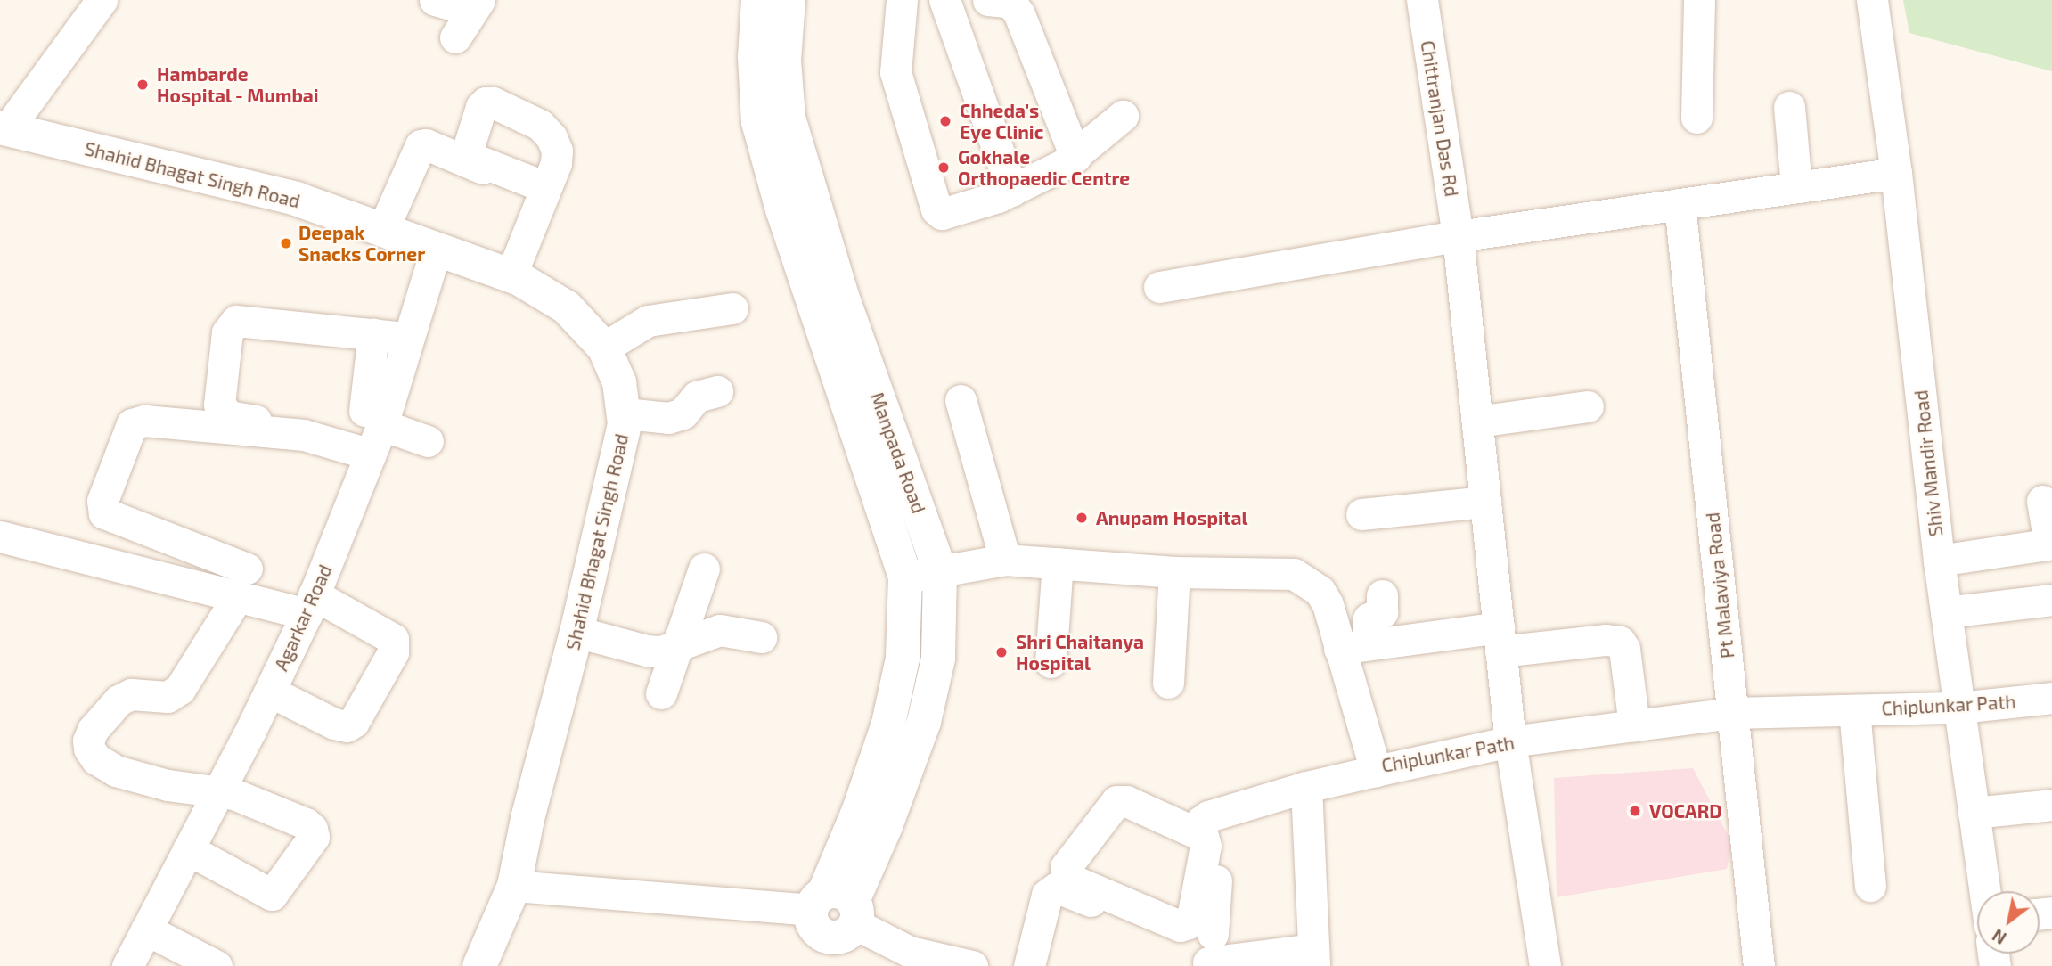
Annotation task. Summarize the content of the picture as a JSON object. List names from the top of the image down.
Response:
{
  "streets": {
    "street": [
      "Chittranjan Das Rd",
      "Shahid Bhagat Singh Road",
      "Manpada Road",
      "Shiv Mandir Road",
      "Pt Malaviya Road",
      "Agarkar Road",
      "Chiplunkar Path"
    ]
  },
  "crossings": [
    ["Chittranjan Das Rd", "Chiplunkar Path"],
    ["Shahid Bhagat Singh Road", "Agarkar Road"],
    ["Manpada Road", "Chiplunkar Path"],
    ["Shiv Mandir Road", "Chiplunkar Path"],
    ["Pt Malaviya Road", "Chiplunkar Path"]
  ],
  "places": [
    "Hambarde Hospital - Mumbai",
    "Chheda's Eye Clinic",
    "Gokhale Orthopaedic Centre",
    "Deepak Snacks Corner",
    "Anupam Hospital",
    "Shri Chaitanya Hospital",
    "VOCARD"
  ],
  "north": "bottom left"
}
